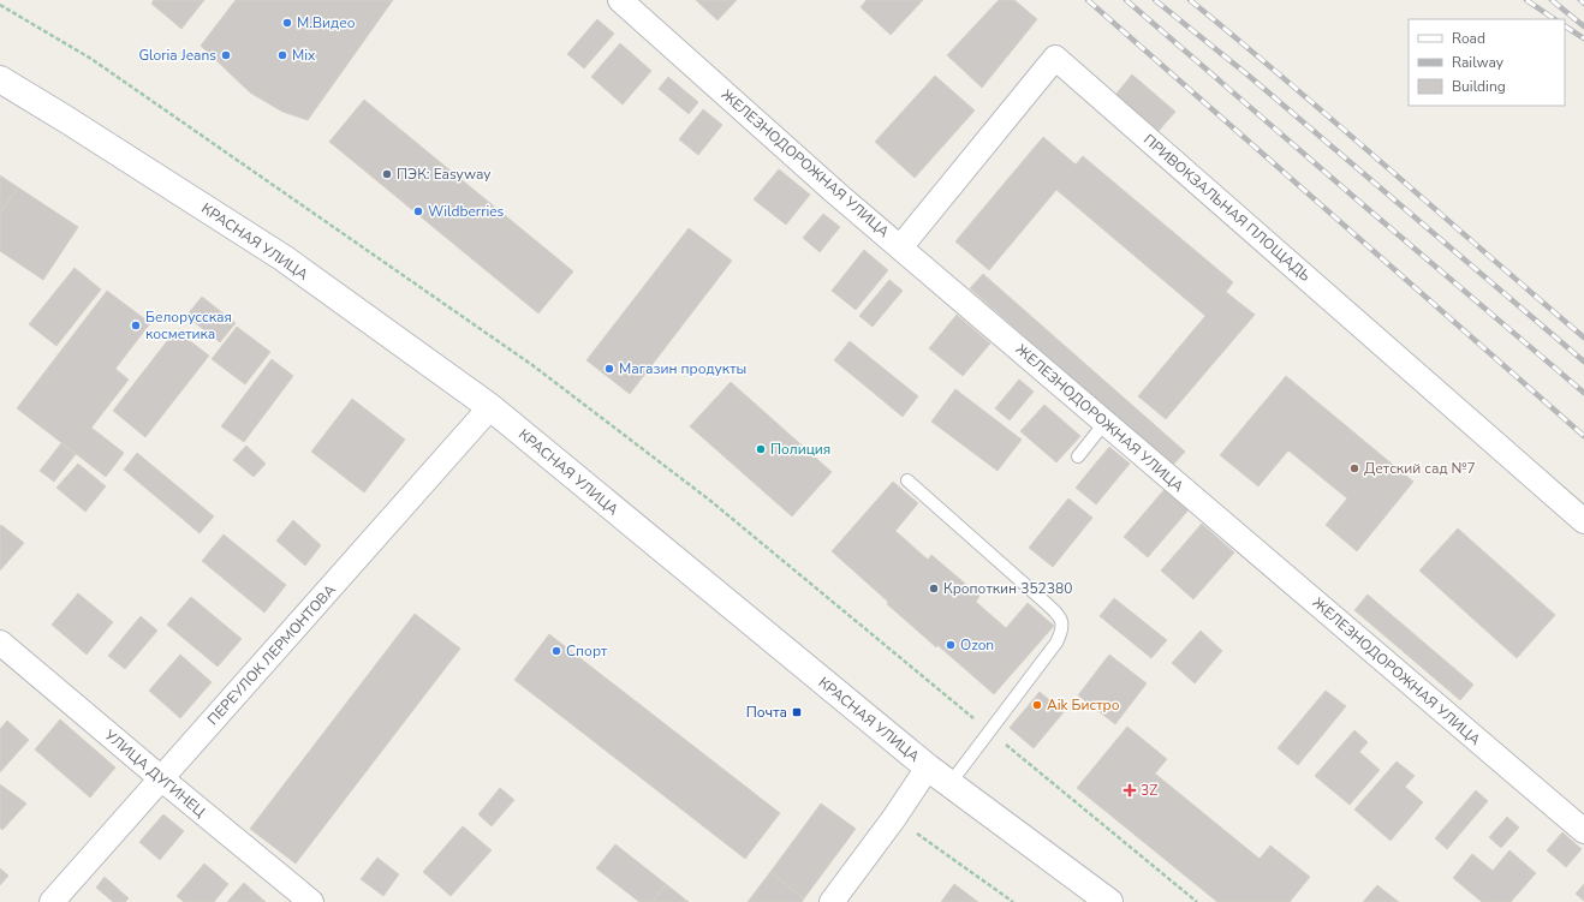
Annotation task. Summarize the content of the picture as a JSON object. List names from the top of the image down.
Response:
{
  "streets": {
    "main road": ["КРАСНАЯ УЛИЦА"],
    "street": [
      "ЖЕЛЕЗНОДОРОЖНАЯ УЛИЦА",
      "ПРИВОКЗАЛЬНАЯ ПЛОЩАДЬ",
      "ПЕРЕУЛОК ЛЕРМОНТОВА",
      "УЛИЦА ДУГИНЕЦ"
    ]
  },
  "crossings": [
    ["ЖЕЛЕЗНОДОРОЖНАЯ УЛИЦА", "ПРИВОКЗАЛЬНАЯ ПЛОЩАДЬ"],
    ["КРАСНАЯ УЛИЦА", "ПЕРЕУЛОК ЛЕРМОНТОВА"],
    ["ПЕРЕУЛОК ЛЕРМОНТОВА", "УЛИЦА ДУГИНЕЦ"]
  ],
  "places": {
    "other": [
      "М.Видео",
      "Gloria Jeans",
      "Mix",
      "ПЭК: Easyway",
      "Wildberries",
      "Белорусская косметика",
      "Магазин продукты",
      "Полиция",
      "Детский сад №7",
      "Кропоткин 352380",
      "Ozon",
      "Спорт",
      "Aik Бистро"
    ],
    "transit": ["Почта"],
    "health": ["3Z"]
  },
  "legend": ["Road", "Railway", "Building"]
}
